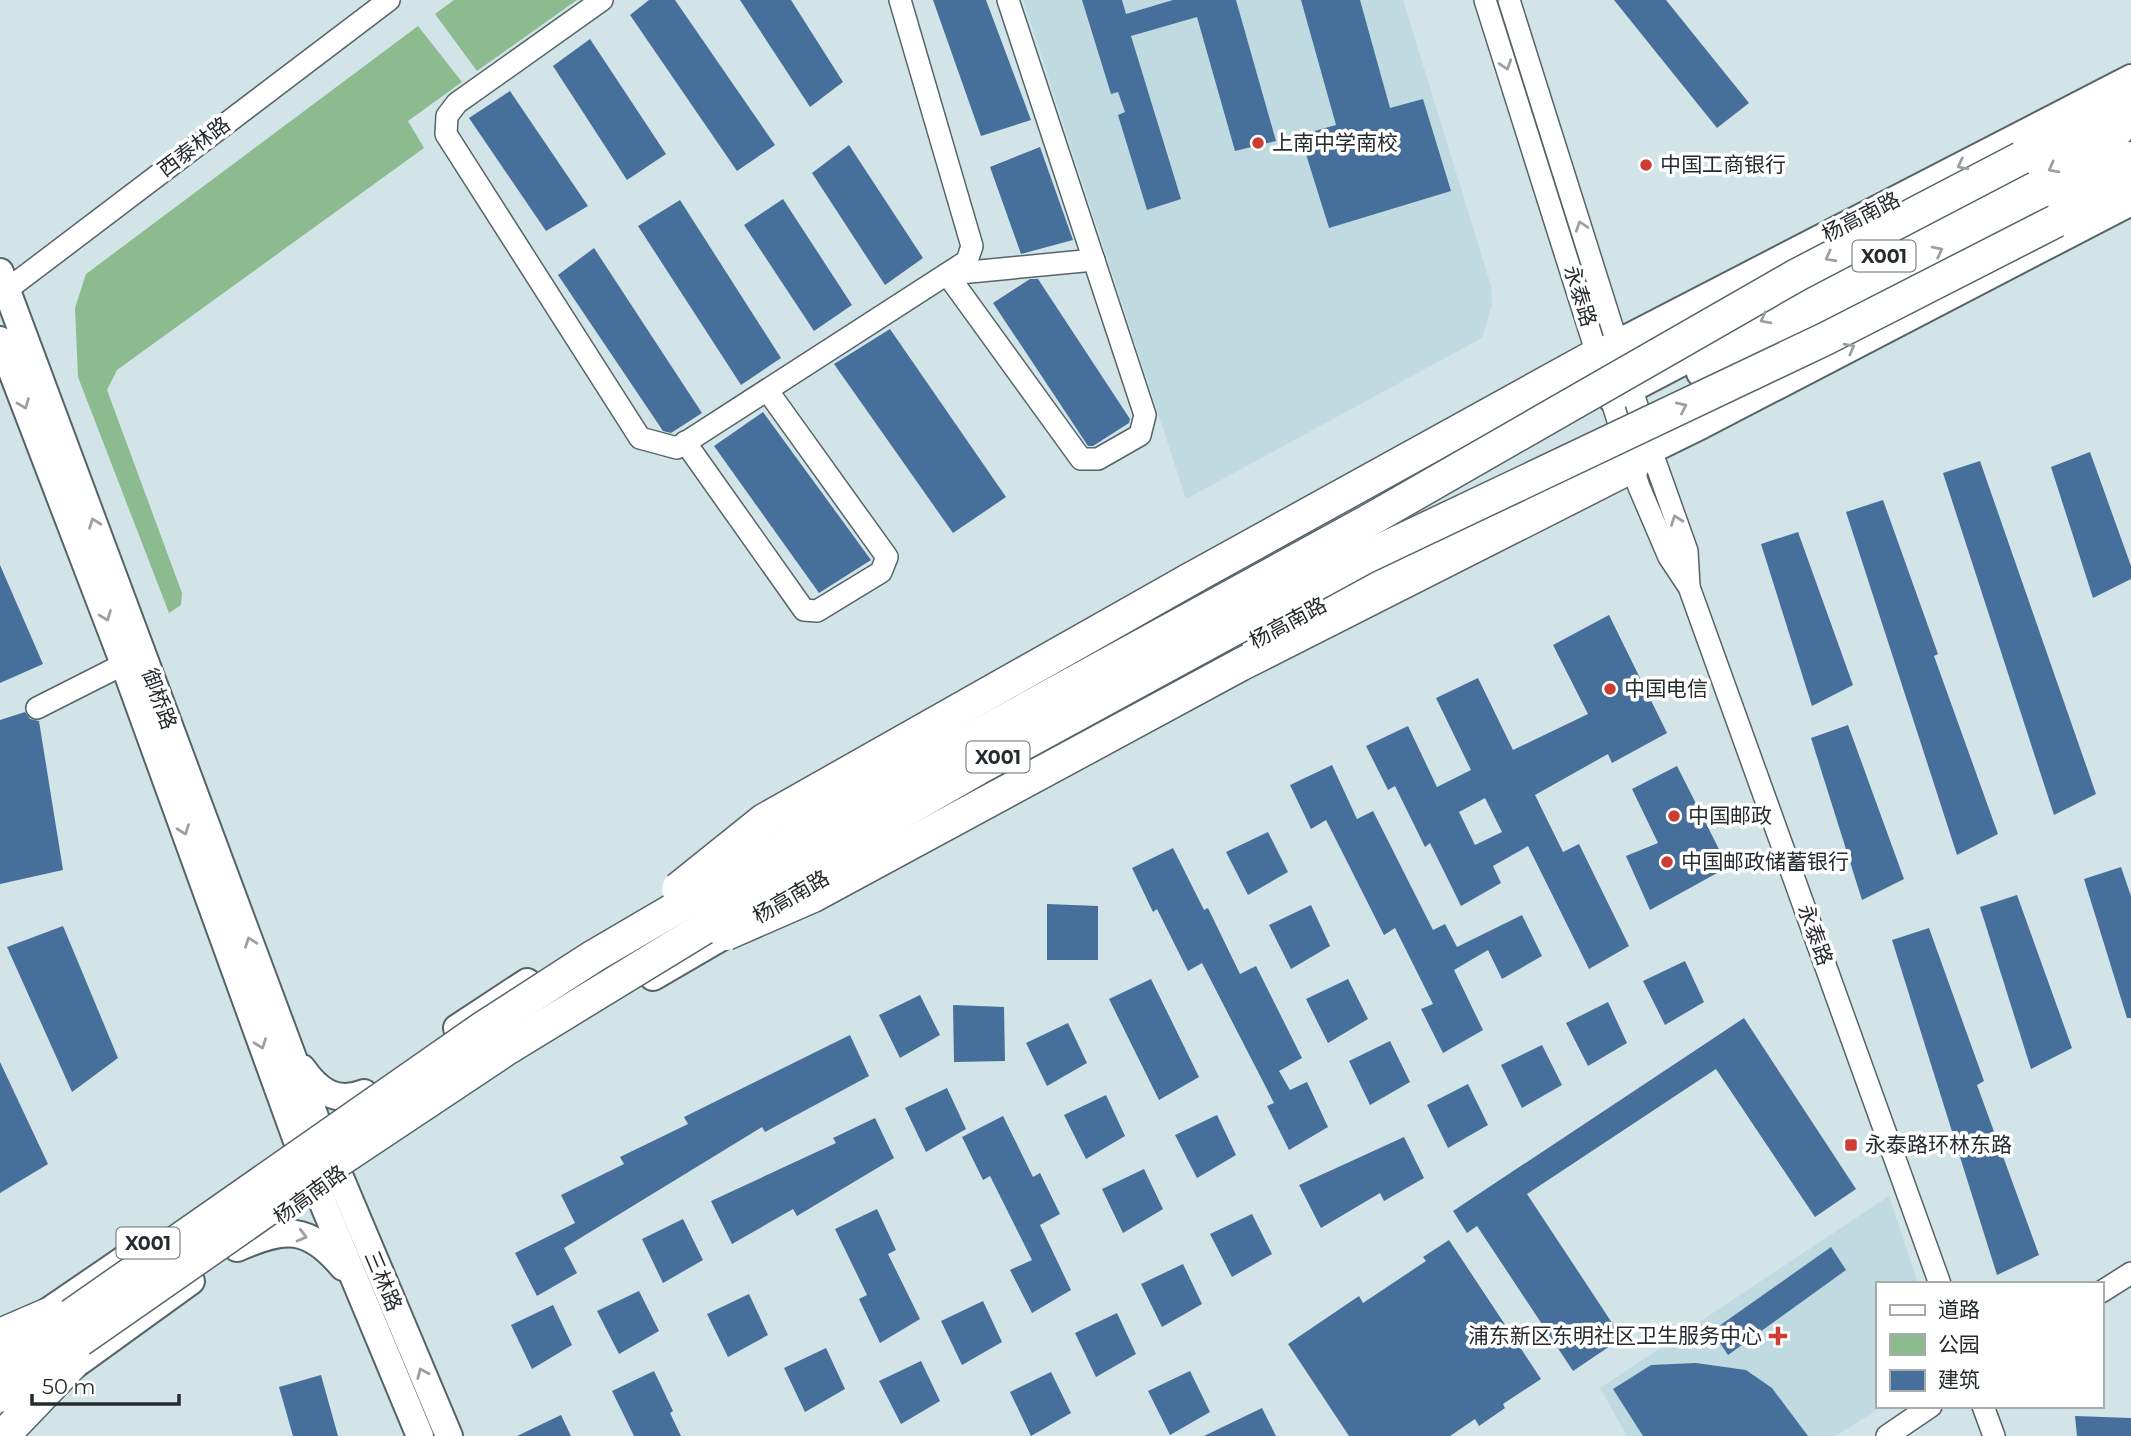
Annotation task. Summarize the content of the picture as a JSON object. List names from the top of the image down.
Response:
{
  "streets": {
    "highway": ["杨高南路", "X001"],
    "main road": ["御桥路", "三林路"],
    "street": ["西泰林路", "永泰路"]
  },
  "crossings": [
    ["西泰林路", "御桥路"],
    ["杨高南路", "X001"],
    ["杨高南路", "永泰路"],
    ["杨高南路", "御桥路"],
    ["杨高南路", "三林路"],
    ["御桥路", "三林路"]
  ],
  "places": {
    "other": [
      "上南中学南校",
      "中国工商银行",
      "中国电信",
      "中国邮政",
      "中国邮政储蓄银行"
    ],
    "transit": ["永泰路环林东路"],
    "health": ["浦东新区东明社区卫生服务中心"]
  },
  "legend": ["道路", "公园", "建筑"],
  "scale_bar": "50 m"
}
